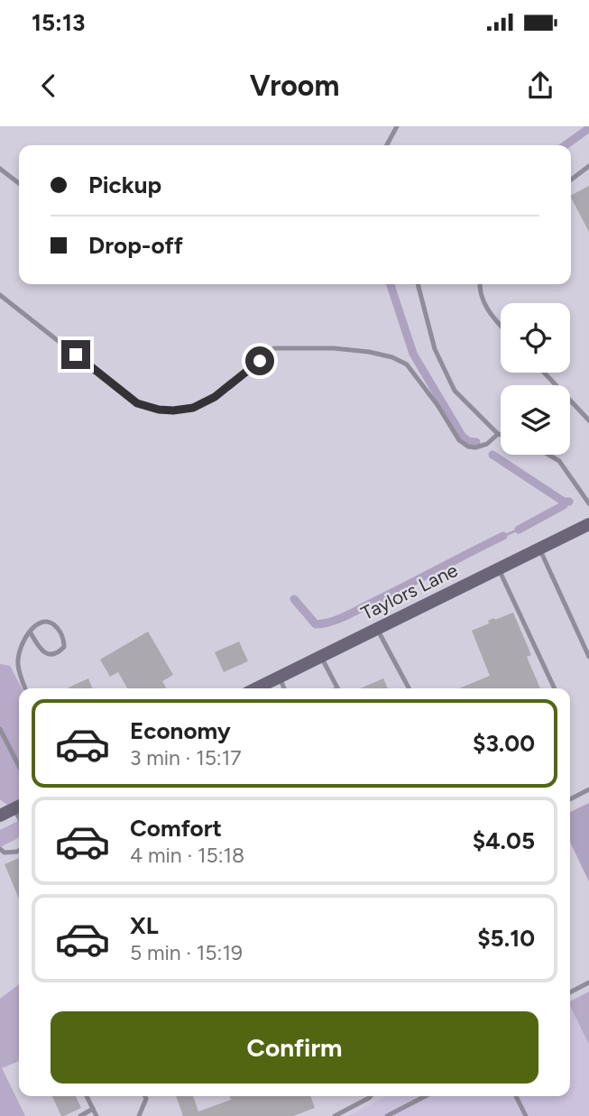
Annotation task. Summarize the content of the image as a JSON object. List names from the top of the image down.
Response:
{
  "streets": {
    "street": ["Taylors Lane"]
  },
  "page": {
    "status": "15:13",
    "header": "Vroom",
    "banner": ["Pickup", "Drop-off"],
    "list": [
      {
        "name": "Economy",
        "note": "3 min · 15:17",
        "value": "$3.00"
      },
      {
        "name": "Comfort",
        "note": "4 min · 15:18",
        "value": "$4.05"
      },
      {
        "name": "XL",
        "note": "5 min · 15:19",
        "value": "$5.10"
      }
    ],
    "buttons": "Confirm"
  }
}
